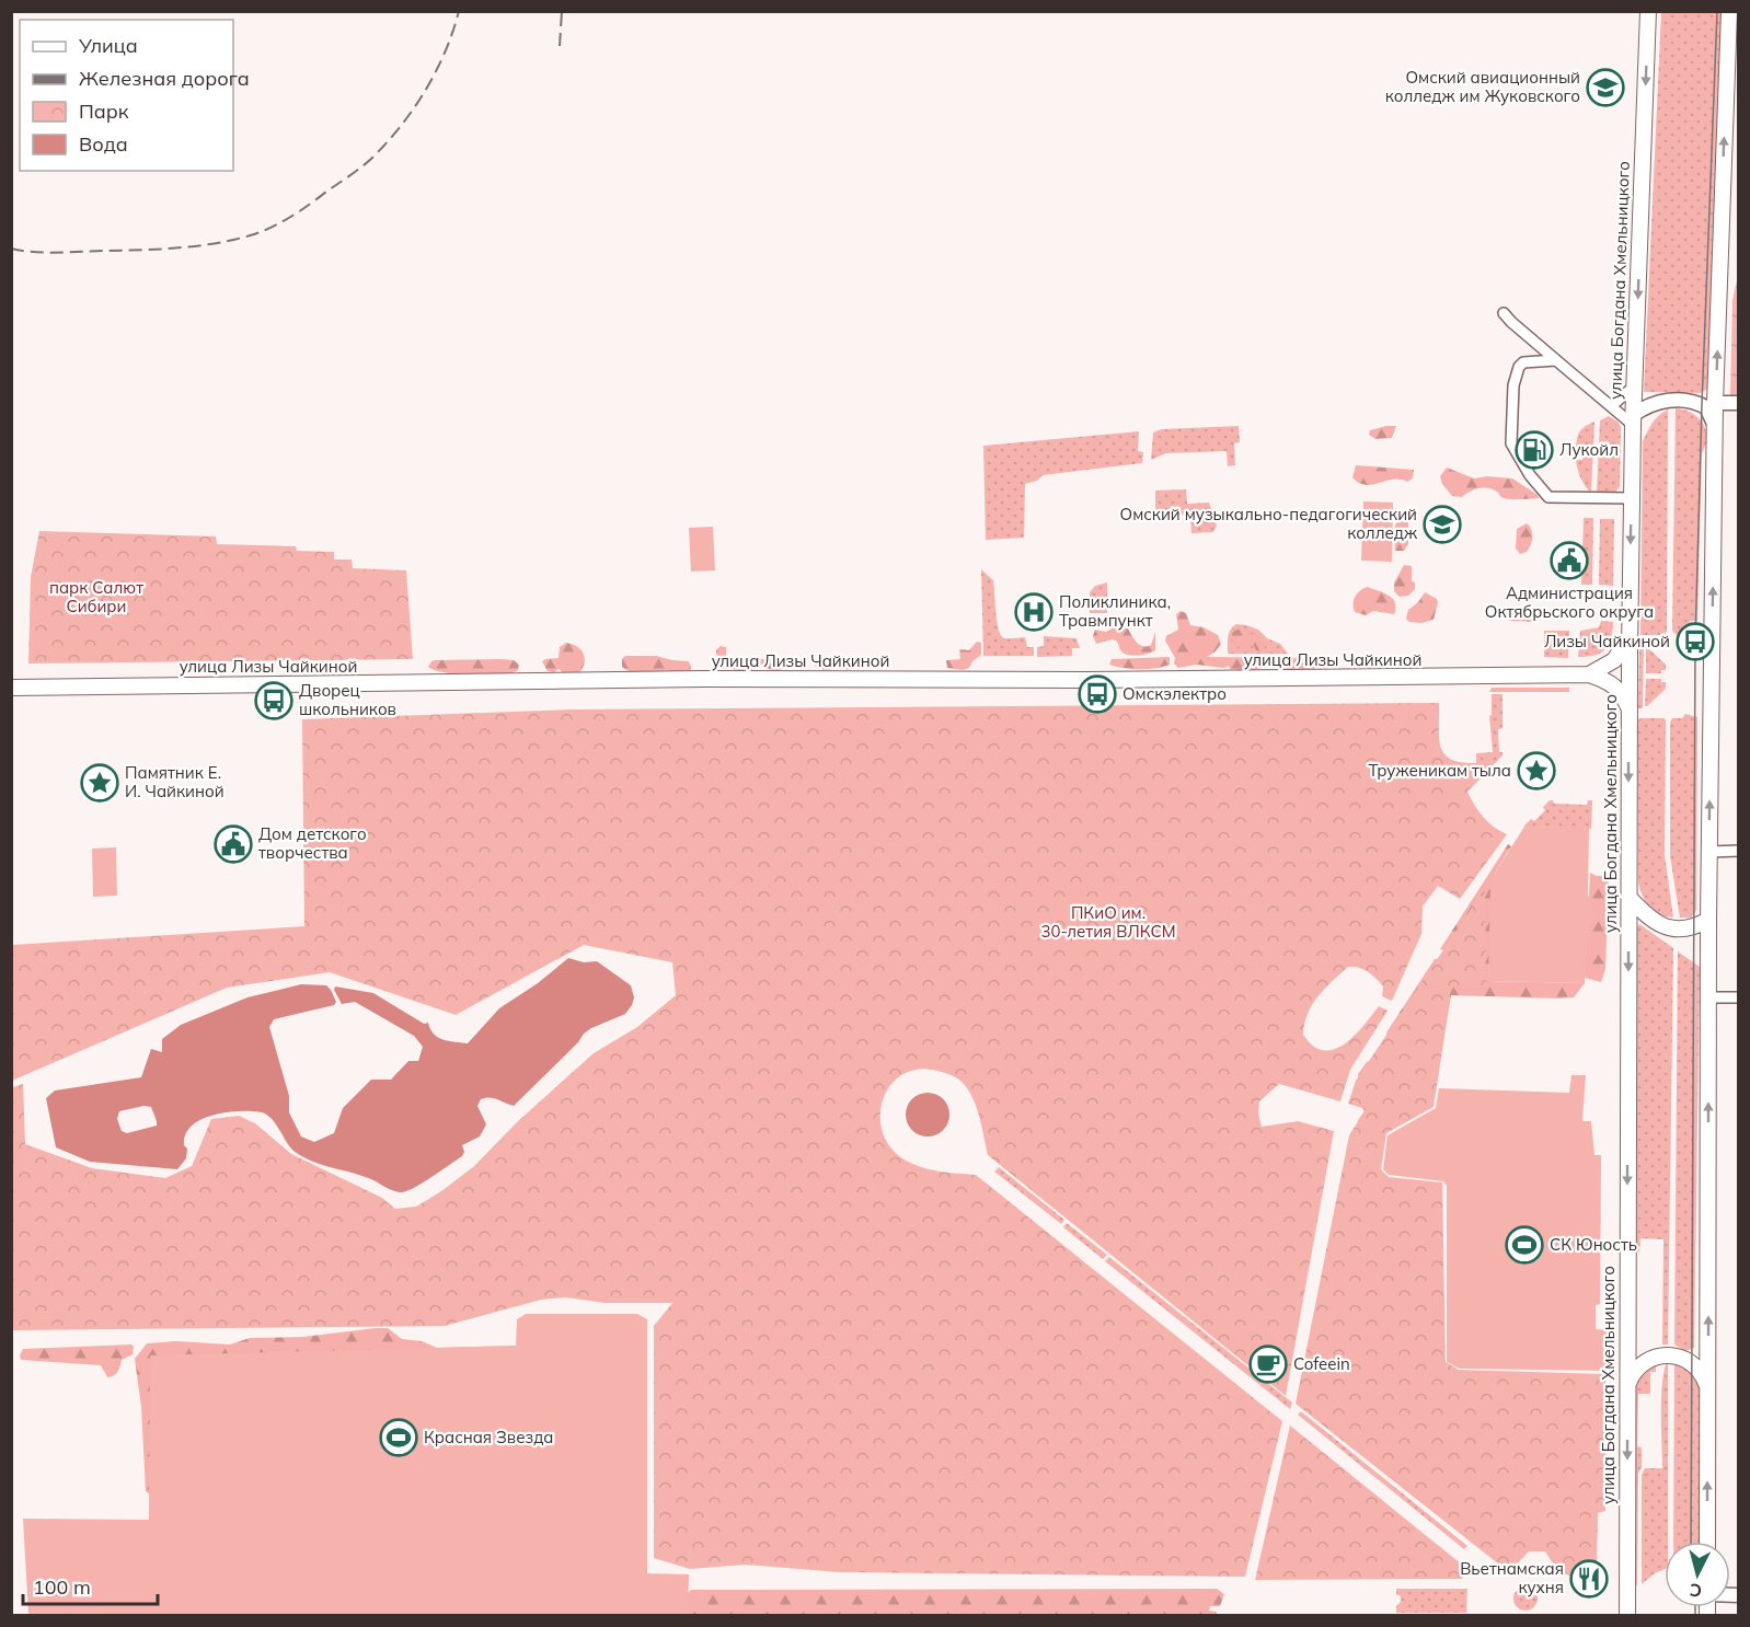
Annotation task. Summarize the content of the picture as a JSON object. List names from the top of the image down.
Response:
{
  "streets": {
    "main road": ["улица Богдана Хмельницкого", "улица Лизы Чайкиной"]
  },
  "parks": ["парк Салют Сибири", "ПКиО им. 30-летия ВЛКСМ"],
  "places": {
    "school or university": ["Омский авиационный колледж им Жуковского", "Омский музыкально-педагогический колледж"],
    "fuel station": ["Лукойл"],
    "public building": ["Администрация Октябрьского округа", "Дом детского творчества"],
    "hospital": ["Поликлиника, Травмпункт"],
    "bus stop": ["Лизы Чайкиной", "Омскэлектро", "Дворец школьников"],
    "place": ["Труженикам тыла", "Памятник Е. И. Чайкиной"],
    "sports": ["СК Юность", "Красная Звезда"],
    "cafe": ["Cofeein"],
    "restaurant": ["Вьетнамская кухня"]
  },
  "legend": [
    "Улица",
    "Железная дорога",
    "Парк",
    "Вода"
  ],
  "scale_bar": "100 m",
  "north": "bottom"
}
